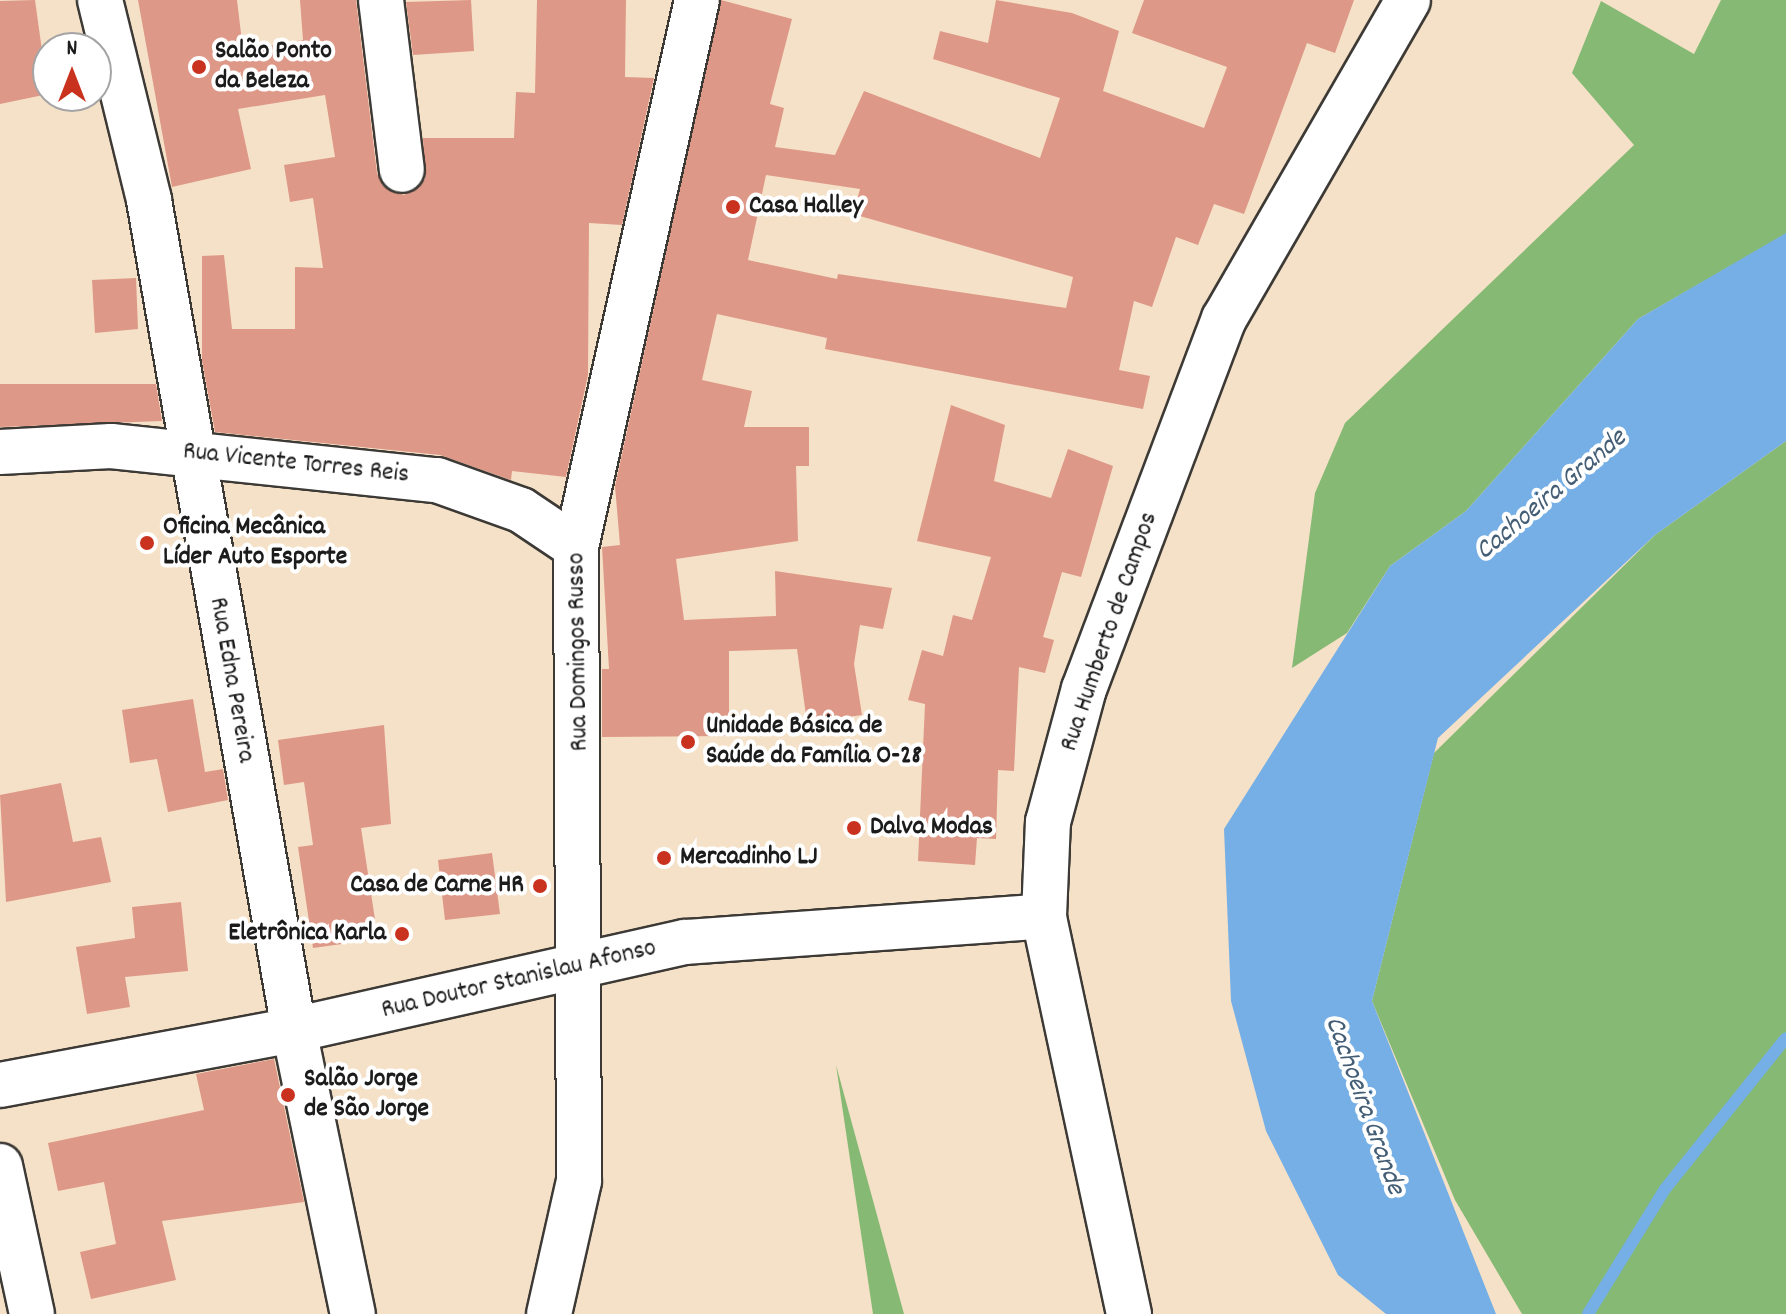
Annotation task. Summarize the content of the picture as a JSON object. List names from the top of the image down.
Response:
{
  "streets": {
    "street": [
      "Rua Vicente Torres Reis",
      "Rua Humberto de Campos",
      "Rua Domingos Russo",
      "Rua Edna Pereira",
      "Rua Doutor Stanislau Afonso"
    ]
  },
  "crossings": [
    ["Rua Vicente Torres Reis", "Rua Domingos Russo"],
    ["Rua Vicente Torres Reis", "Rua Edna Pereira"],
    ["Rua Humberto de Campos", "Rua Doutor Stanislau Afonso"],
    ["Rua Domingos Russo", "Rua Doutor Stanislau Afonso"],
    ["Rua Edna Pereira", "Rua Doutor Stanislau Afonso"]
  ],
  "water": ["Cachoeira Grande"],
  "places": [
    "Salão Ponto da Beleza",
    "Casa Halley",
    "Oficina Mecânica Líder Auto Esporte",
    "Unidade Básica de Saúde da Família O-28",
    "Dalva Modas",
    "Mercadinho LJ",
    "Casa de Carne HR",
    "Eletrônica Karla",
    "Salão Jorge de São Jorge"
  ],
  "north": "top"
}
